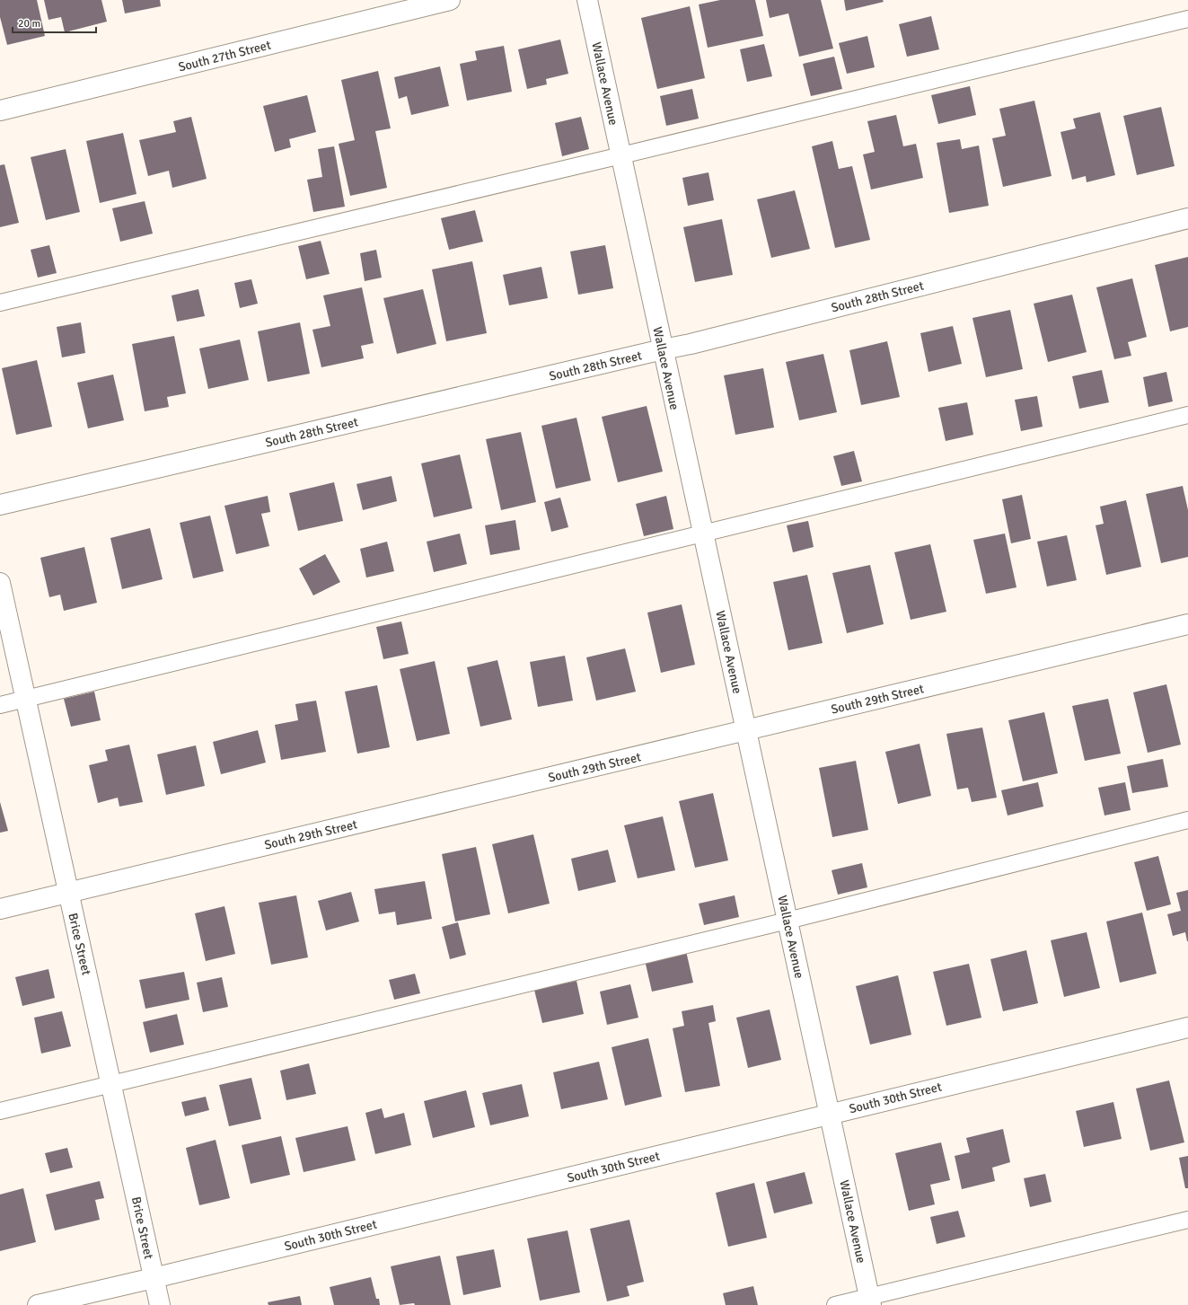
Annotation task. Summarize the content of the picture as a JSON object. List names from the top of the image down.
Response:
{
  "streets": {
    "street": [
      "South 27th Street",
      "Wallace Avenue",
      "South 28th Street",
      "South 29th Street",
      "Brice Street",
      "South 30th Street"
    ]
  },
  "crossings": [
    ["Wallace Avenue", "South 28th Street"],
    ["Wallace Avenue", "South 29th Street"],
    ["Wallace Avenue", "South 30th Street"],
    ["South 29th Street", "Brice Street"],
    ["Brice Street", "South 30th Street"]
  ],
  "scale_bar": "20 m"
}
